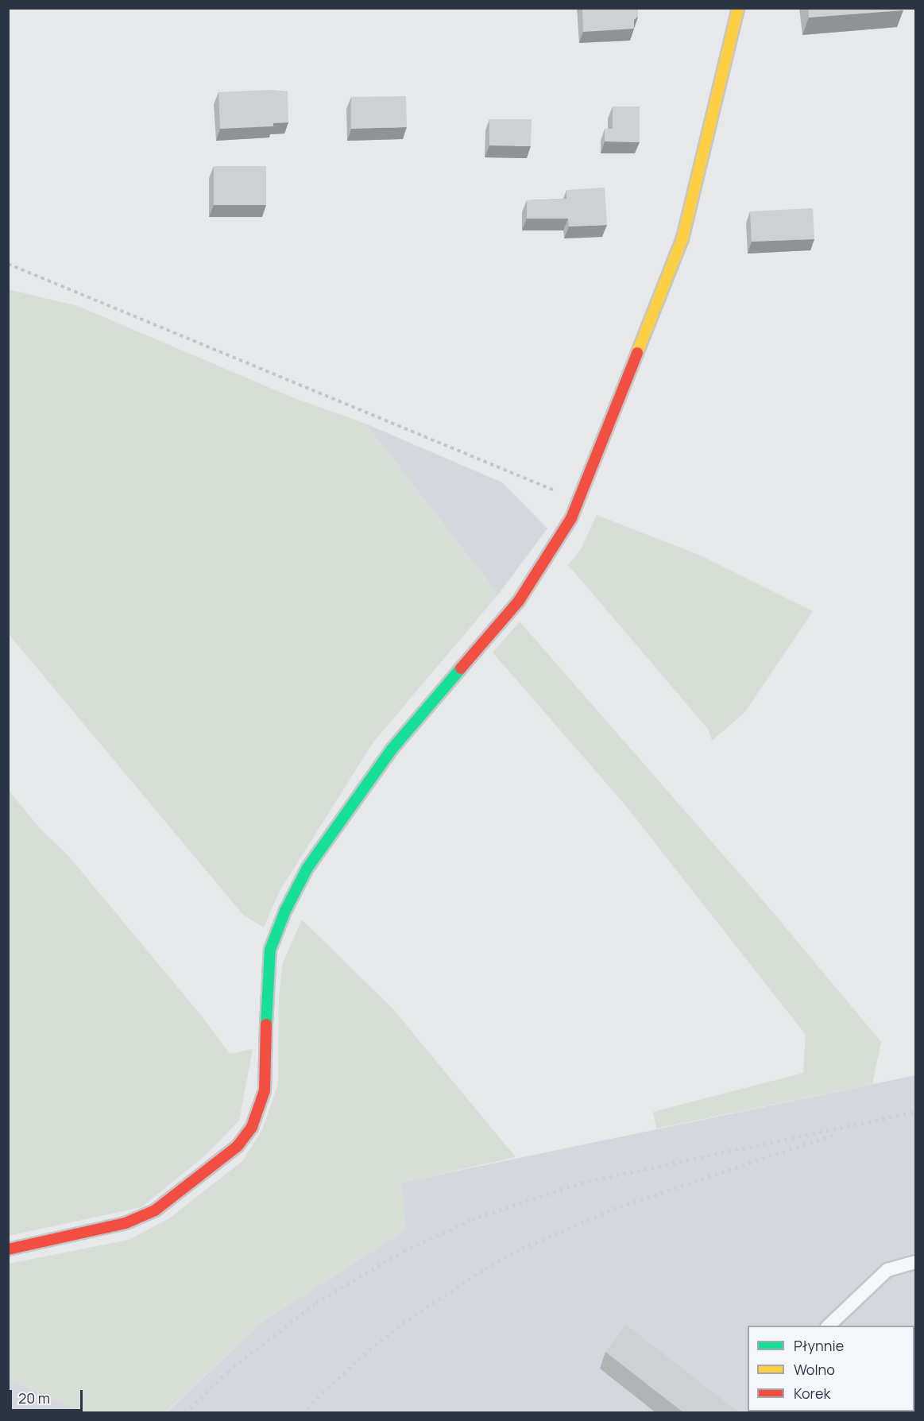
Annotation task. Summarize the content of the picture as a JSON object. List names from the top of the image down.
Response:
{
  "legend": ["Płynnie", "Wolno", "Korek"],
  "scale_bar": "20 m"
}
